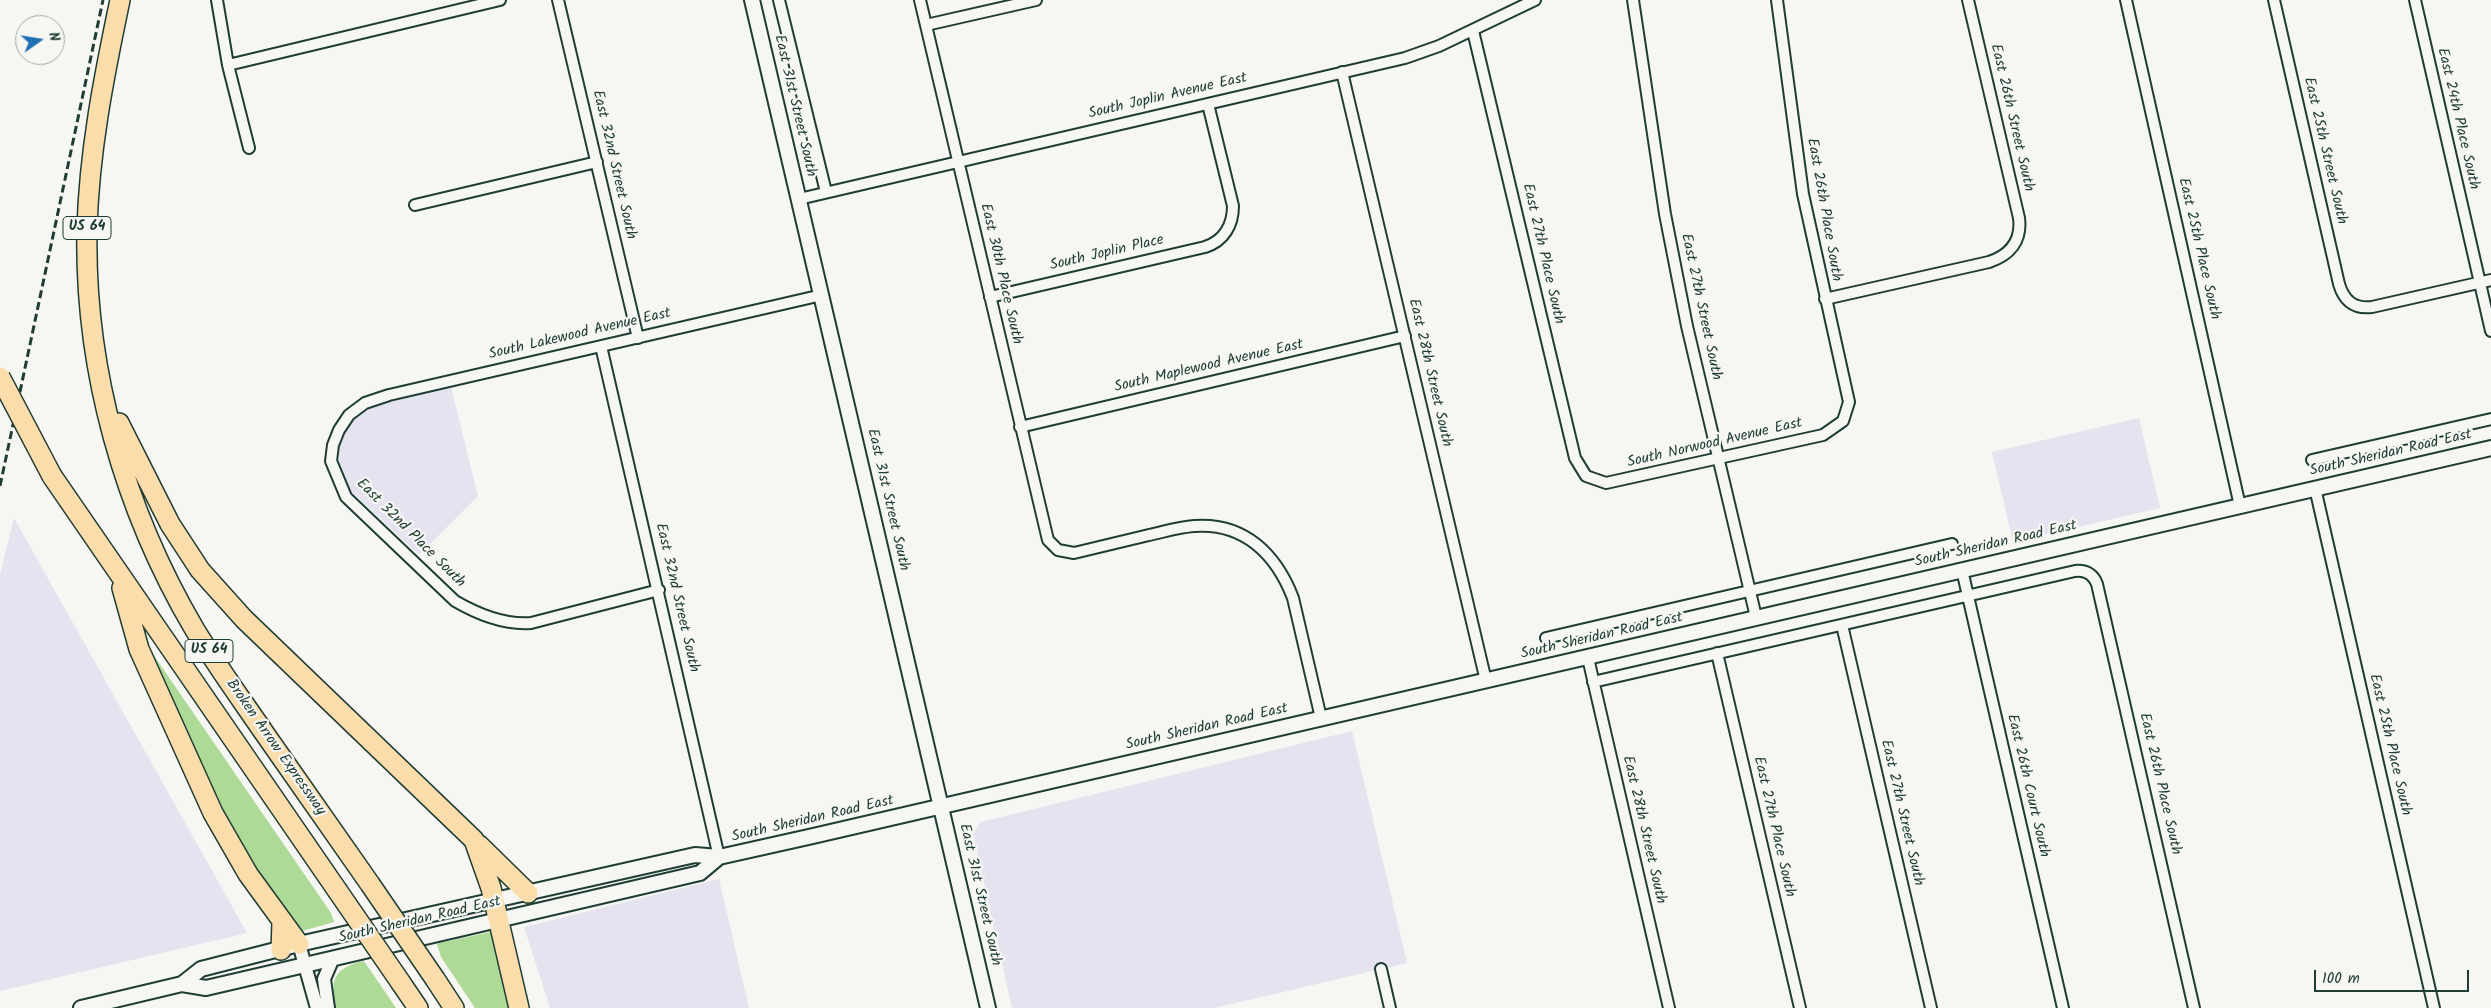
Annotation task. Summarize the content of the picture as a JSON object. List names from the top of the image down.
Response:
{
  "streets": {
    "highway": ["US 64", "Broken Arrow Expressway"],
    "main road": ["East 31st Street South", "South Sheridan Road East"],
    "street": [
      "South Joplin Avenue East",
      "East 26th Street South",
      "East 24th Place South",
      "East 25th Street South",
      "East 32nd Street South",
      "East 26th Place South",
      "East 25th Place South",
      "South Joplin Place",
      "East 27th Place South",
      "East 30th Place South",
      "East 27th Street South",
      "South Lakewood Avenue East",
      "South Maplewood Avenue East",
      "East 28th Street South",
      "South Norwood Avenue East",
      "East 32nd Place South",
      "East 26th Court South"
    ]
  },
  "crossings": [
    ["South Joplin Avenue East", "East 31st Street South"],
    ["South Joplin Avenue East", "South Joplin Place"],
    ["South Joplin Avenue East", "East 27th Place South"],
    ["South Joplin Avenue East", "East 30th Place South"],
    ["South Joplin Avenue East", "East 28th Street South"],
    ["East 31st Street South", "South Lakewood Avenue East"],
    ["East 31st Street South", "South Sheridan Road East"],
    ["East 26th Street South", "East 26th Place South"],
    ["East 24th Place South", "East 25th Street South"],
    ["East 32nd Street South", "South Lakewood Avenue East"],
    ["East 32nd Street South", "South Sheridan Road East"],
    ["East 32nd Street South", "East 32nd Place South"],
    ["East 26th Place South", "South Norwood Avenue East"],
    ["East 26th Place South", "East 26th Court South"],
    ["East 25th Place South", "South Sheridan Road East"],
    ["South Joplin Place", "East 30th Place South"],
    ["East 27th Place South", "South Norwood Avenue East"],
    ["East 30th Place South", "South Maplewood Avenue East"],
    ["East 30th Place South", "South Sheridan Road East"],
    ["East 27th Street South", "South Norwood Avenue East"],
    ["East 27th Street South", "South Sheridan Road East"],
    ["South Lakewood Avenue East", "East 32nd Place South"],
    ["South Maplewood Avenue East", "East 28th Street South"],
    ["East 28th Street South", "South Sheridan Road East"],
    ["South Sheridan Road East", "East 26th Court South"]
  ],
  "scale_bar": "100 m",
  "north": "right"
}
